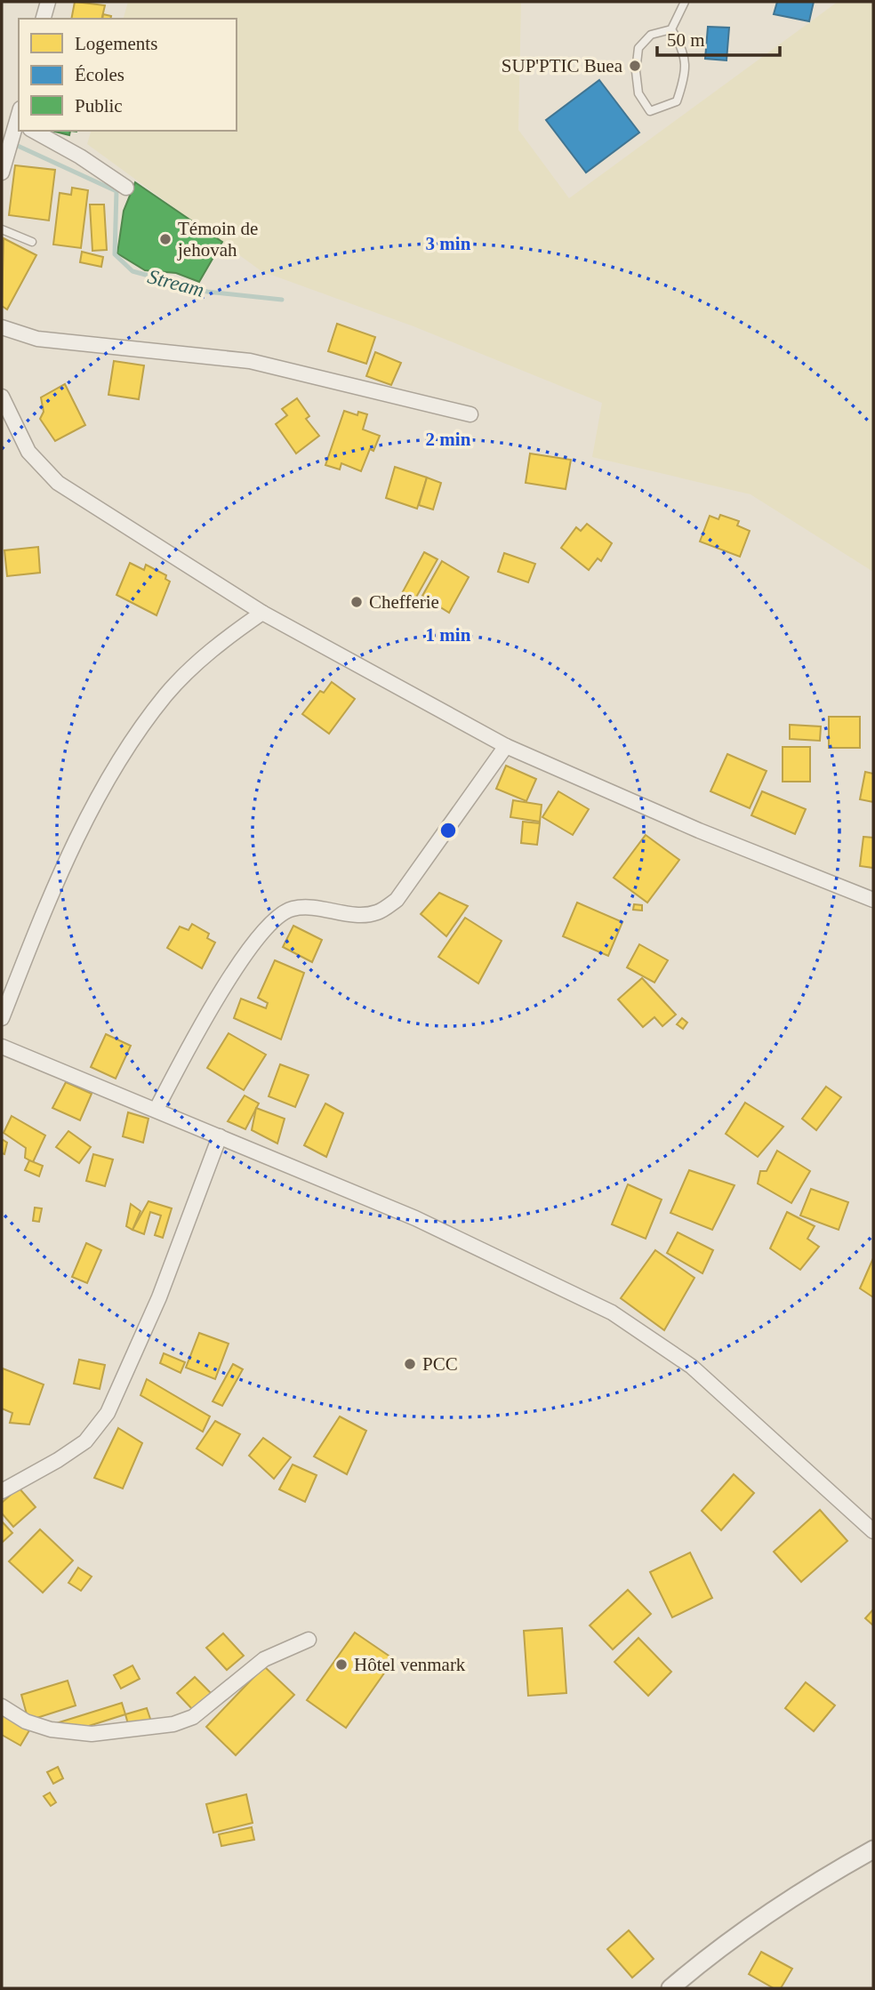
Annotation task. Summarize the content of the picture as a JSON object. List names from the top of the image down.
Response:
{
  "water": ["Stream"],
  "places": [
    "SUP'PTIC Buea",
    "Témoin de jehovah",
    "Chefferie",
    "PCC",
    "Hôtel venmark"
  ],
  "legend": ["Logements", "Écoles", "Public"],
  "scale_bar": "50 m",
  "rings": ["3 min", "2 min", "1 min"]
}
